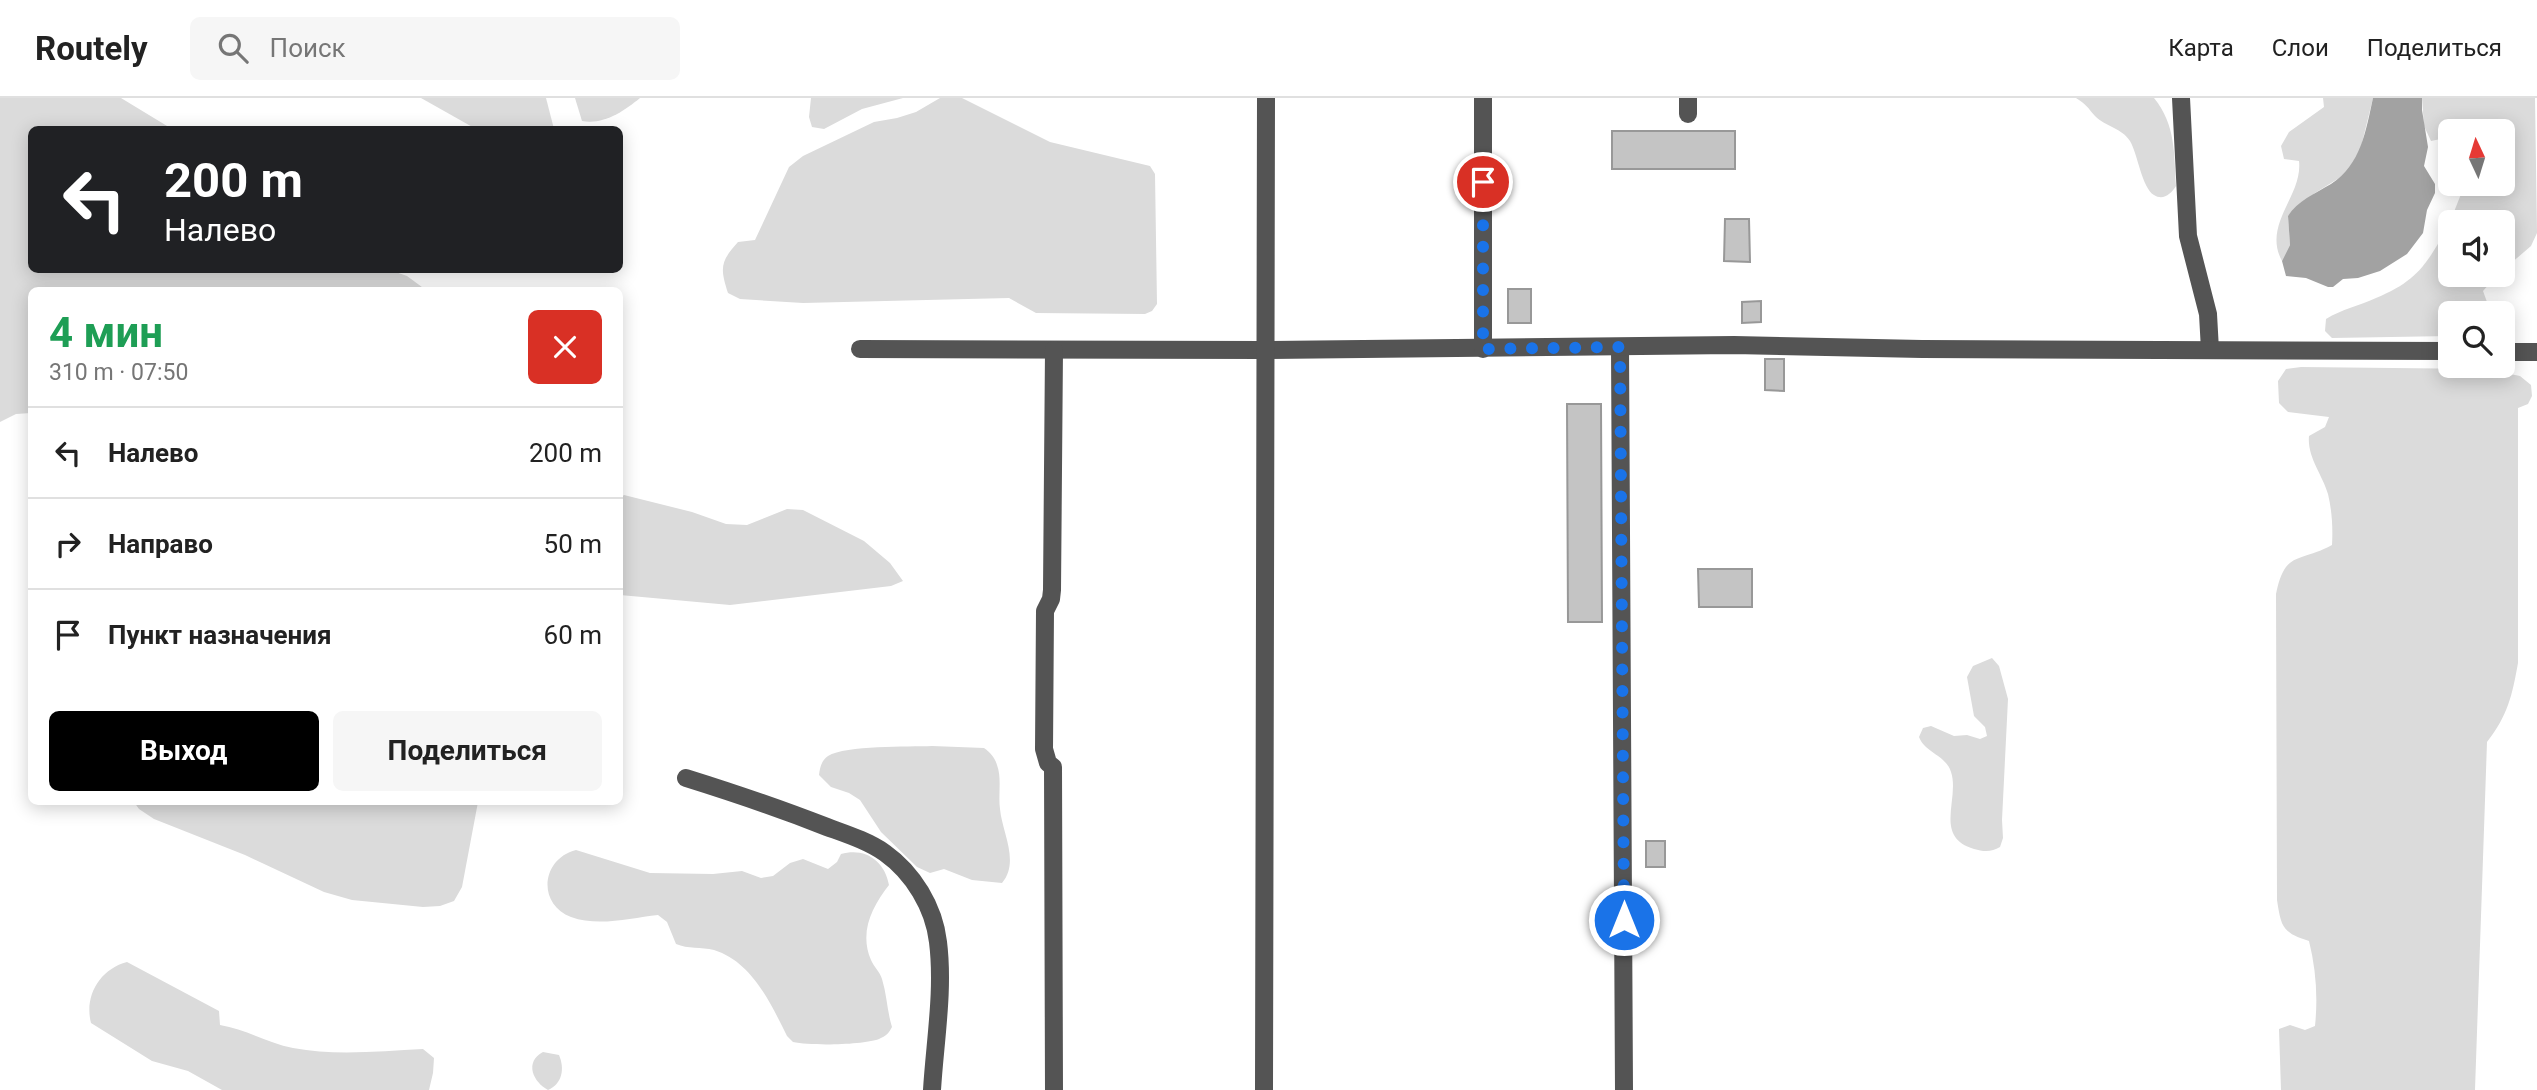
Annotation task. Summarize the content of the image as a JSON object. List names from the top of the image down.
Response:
{
  "north": "top",
  "page": {
    "header": "Routely",
    "search": "Поиск",
    "nav": ["Карта", "Слои", "Поделиться"],
    "turn": ["200 m", "Налево"],
    "heading": ["4 мин", "310 m · 07:50"],
    "list": [
      {
        "name": "Налево",
        "value": "200 m"
      },
      {
        "name": "Направо",
        "value": "50 m"
      },
      {
        "name": "Пункт назначения",
        "value": "60 m"
      }
    ],
    "buttons": ["Выход", "Поделиться"]
  }
}
